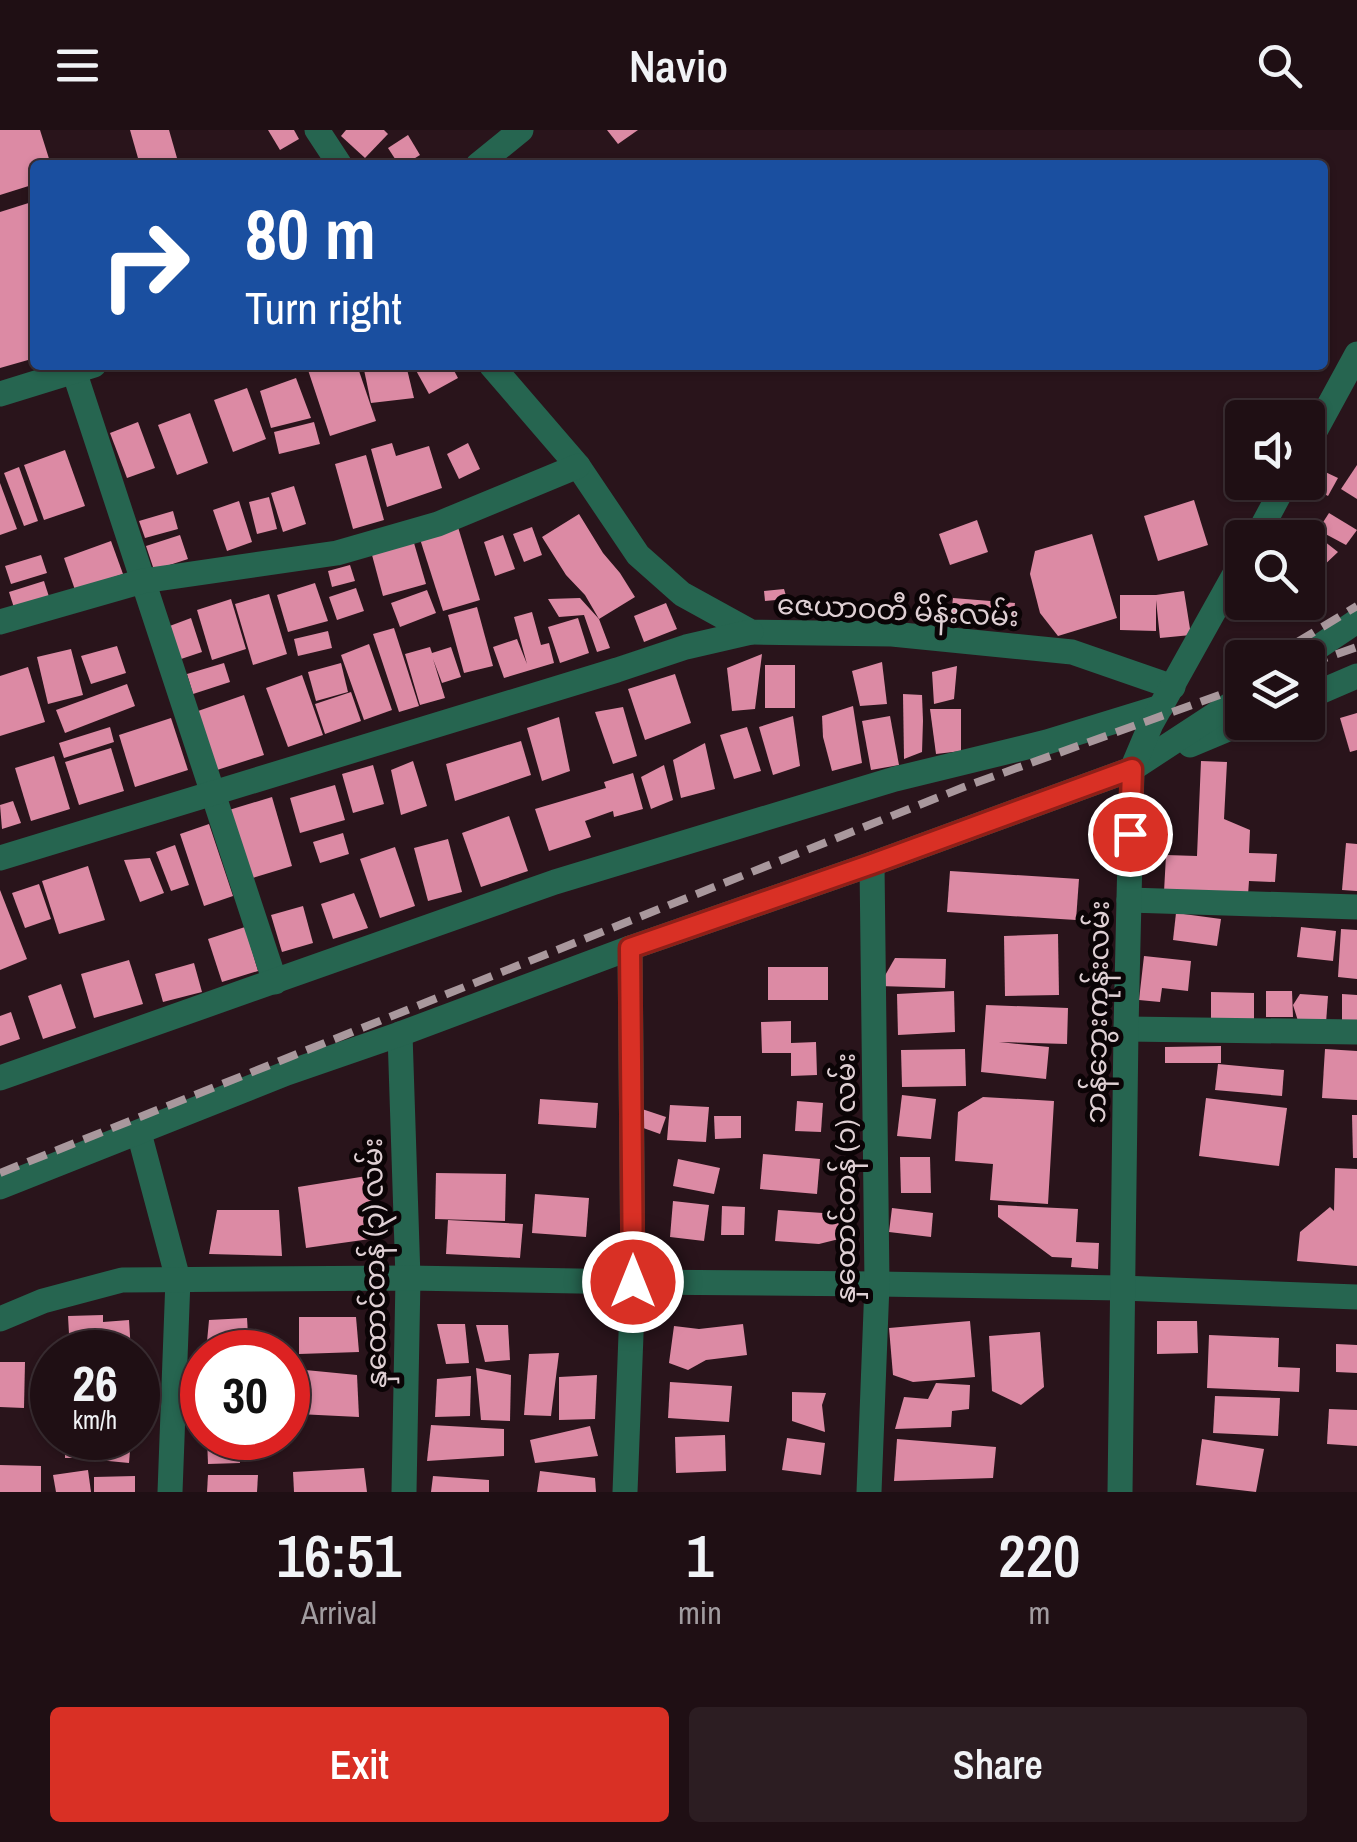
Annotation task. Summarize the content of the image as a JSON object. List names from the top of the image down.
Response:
{
  "streets": {
    "street": [
      "ဇေယာဝတီ မိန်းလမ်း",
      "ဘန်ဘွေးကုန်းလမ်း",
      "နှထောင်တန် (၁) လမ်း",
      "နှထောင်တန် (၃) လမ်း"
    ]
  },
  "crossings": [
    ["ဇေယာဝတီ မိန်းလမ်း", "ဘန်ဘွေးကုန်းလမ်း"]
  ],
  "page": {
    "header": "Navio",
    "turn": ["80 m", "Turn right"],
    "speed": "26 km/h",
    "limit": "30",
    "eta": [
      "16:51",
      "Arrival",
      "1",
      "min",
      "220",
      "m"
    ],
    "buttons": ["Exit", "Share"]
  }
}
